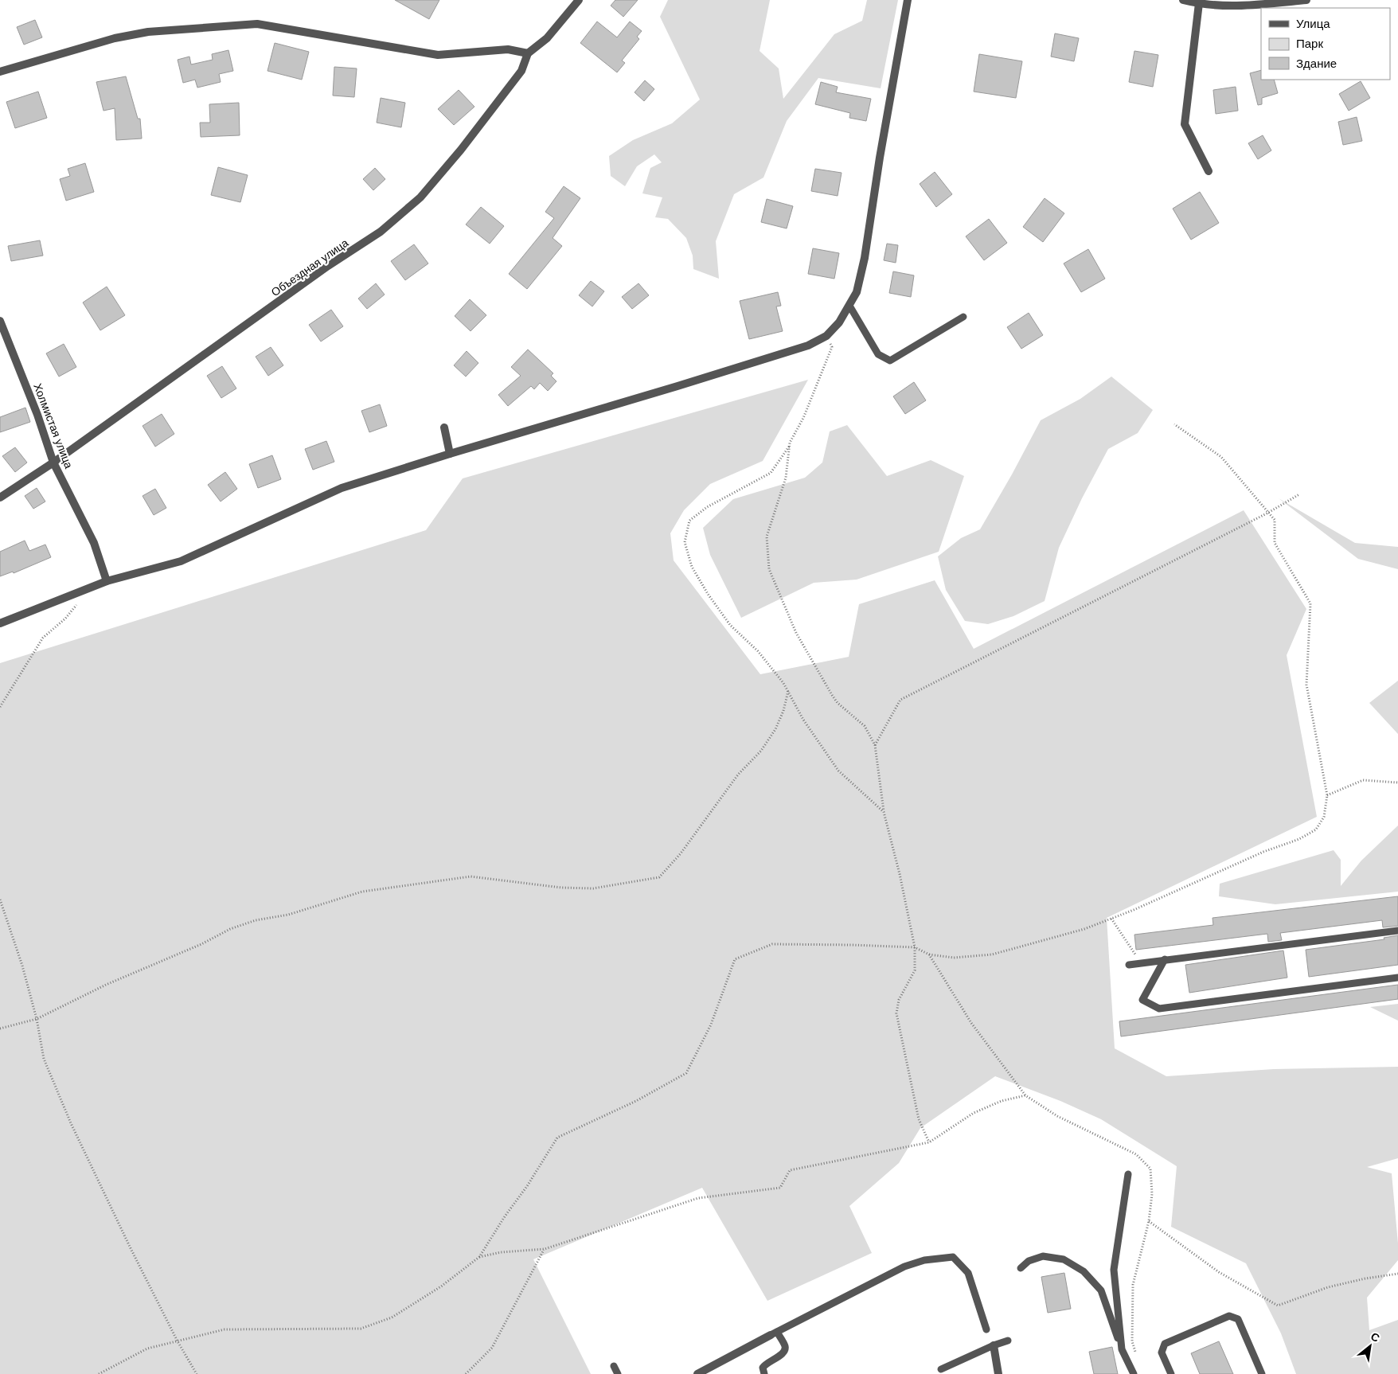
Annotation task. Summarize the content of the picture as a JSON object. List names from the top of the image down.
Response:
{
  "streets": {
    "street": ["Объездная улица", "Холмистая улица"]
  },
  "crossings": [
    ["Объездная улица", "Холмистая улица"]
  ],
  "legend": ["Улица", "Парк", "Здание"],
  "north": "top right"
}
